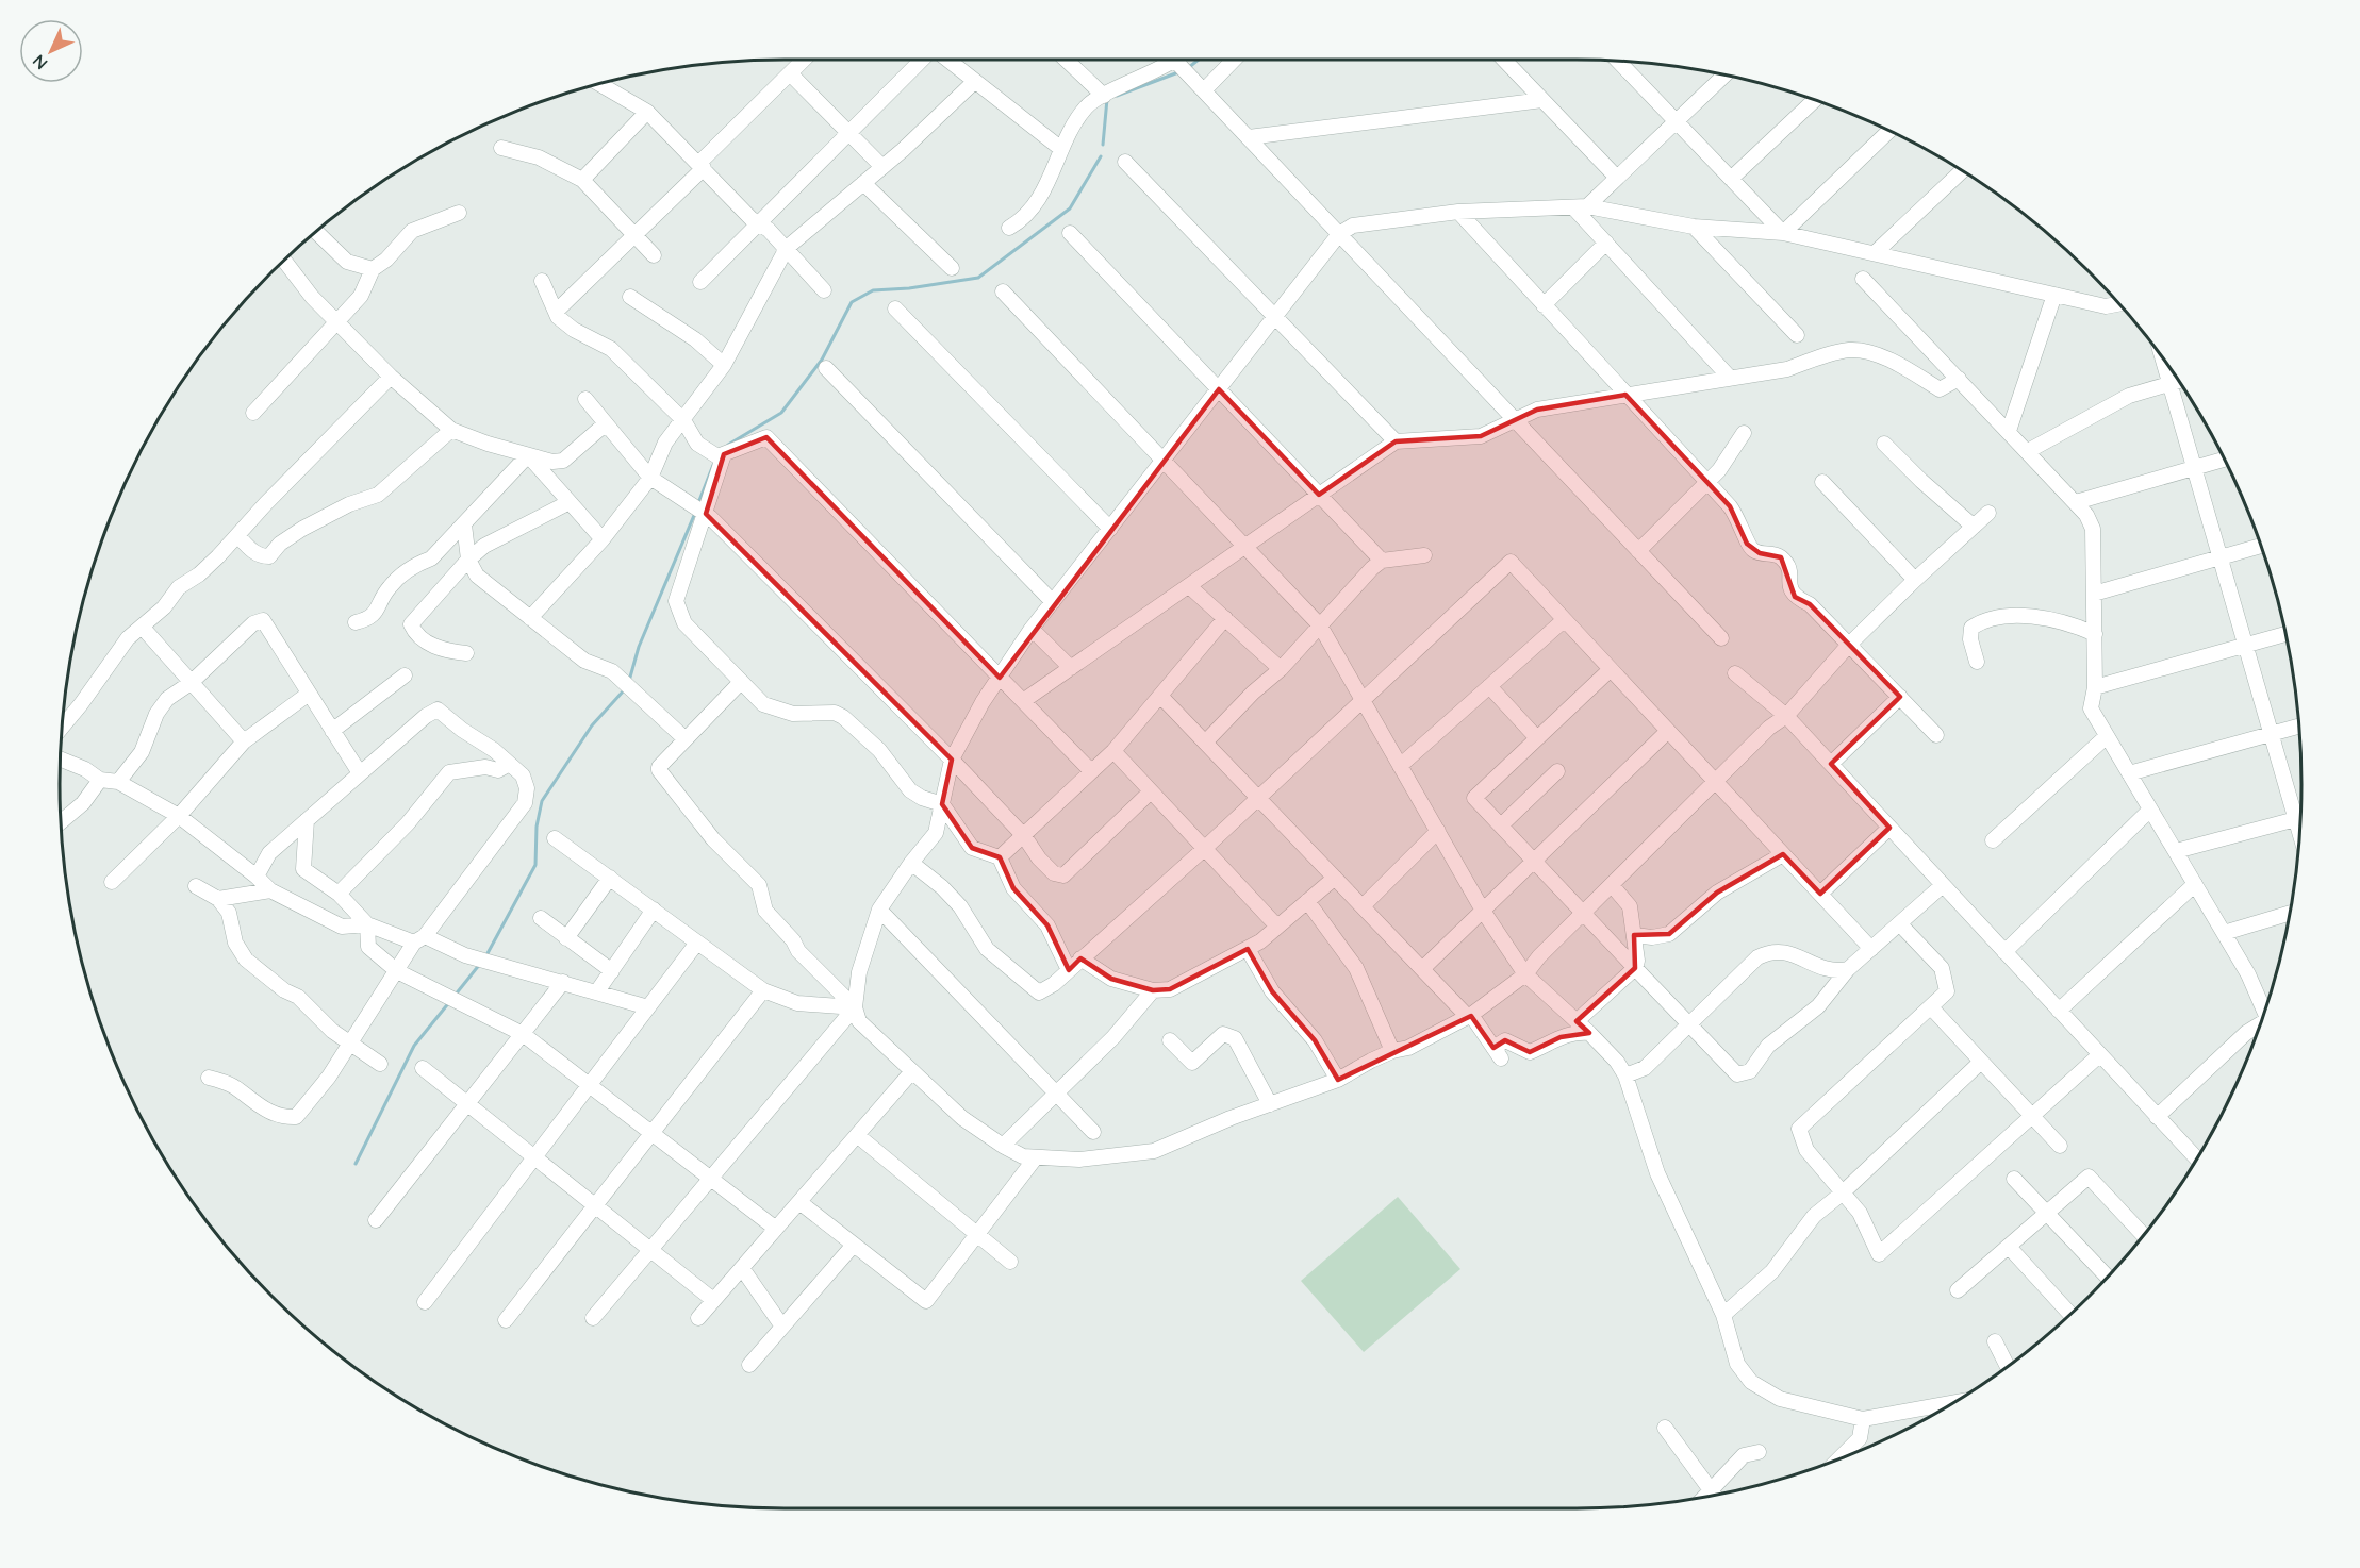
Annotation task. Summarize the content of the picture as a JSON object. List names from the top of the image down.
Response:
{
  "north": "bottom left"
}
